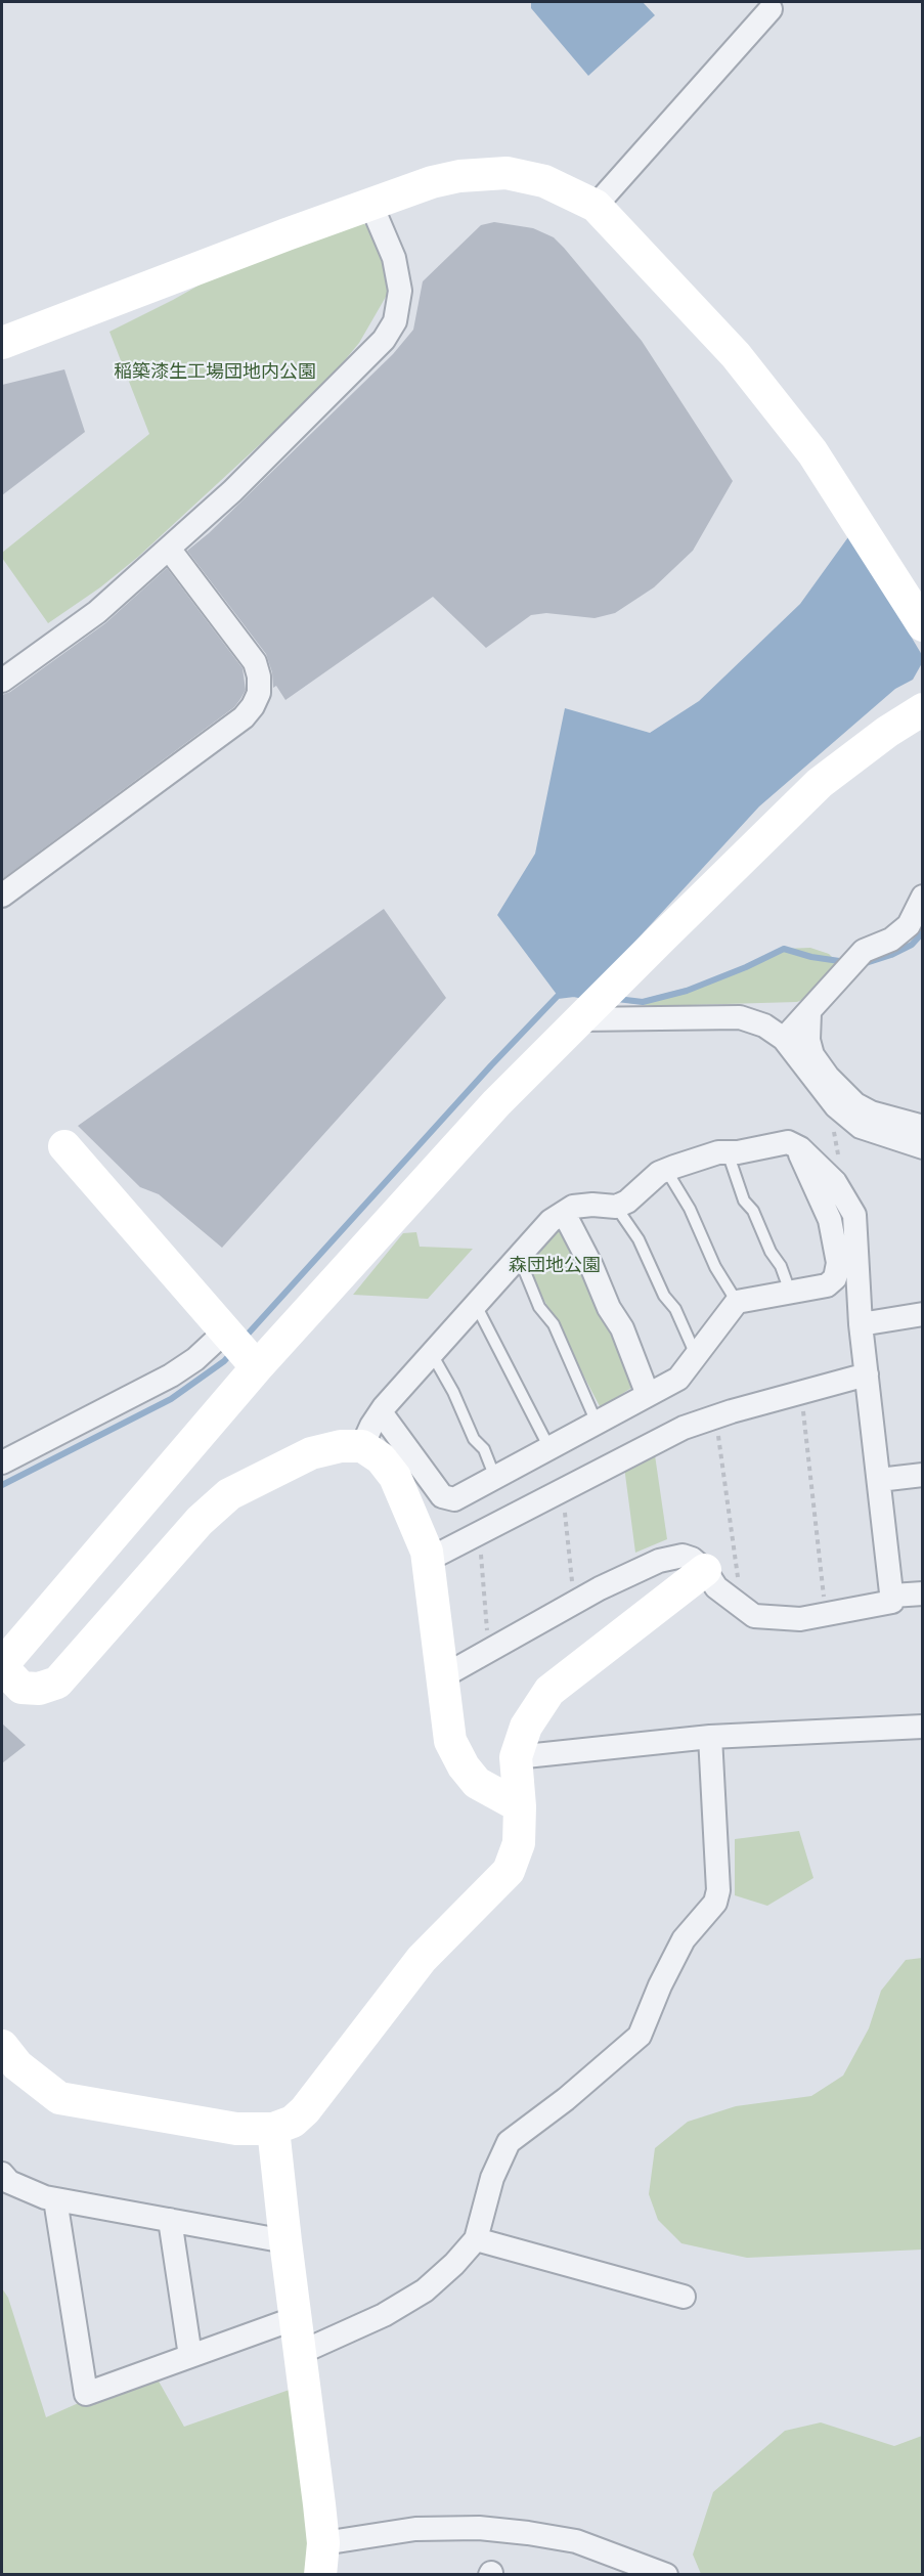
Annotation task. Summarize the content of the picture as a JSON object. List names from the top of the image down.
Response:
{
  "parks": ["稲築漆生工場団地内公園", "森団地公園"]
}
